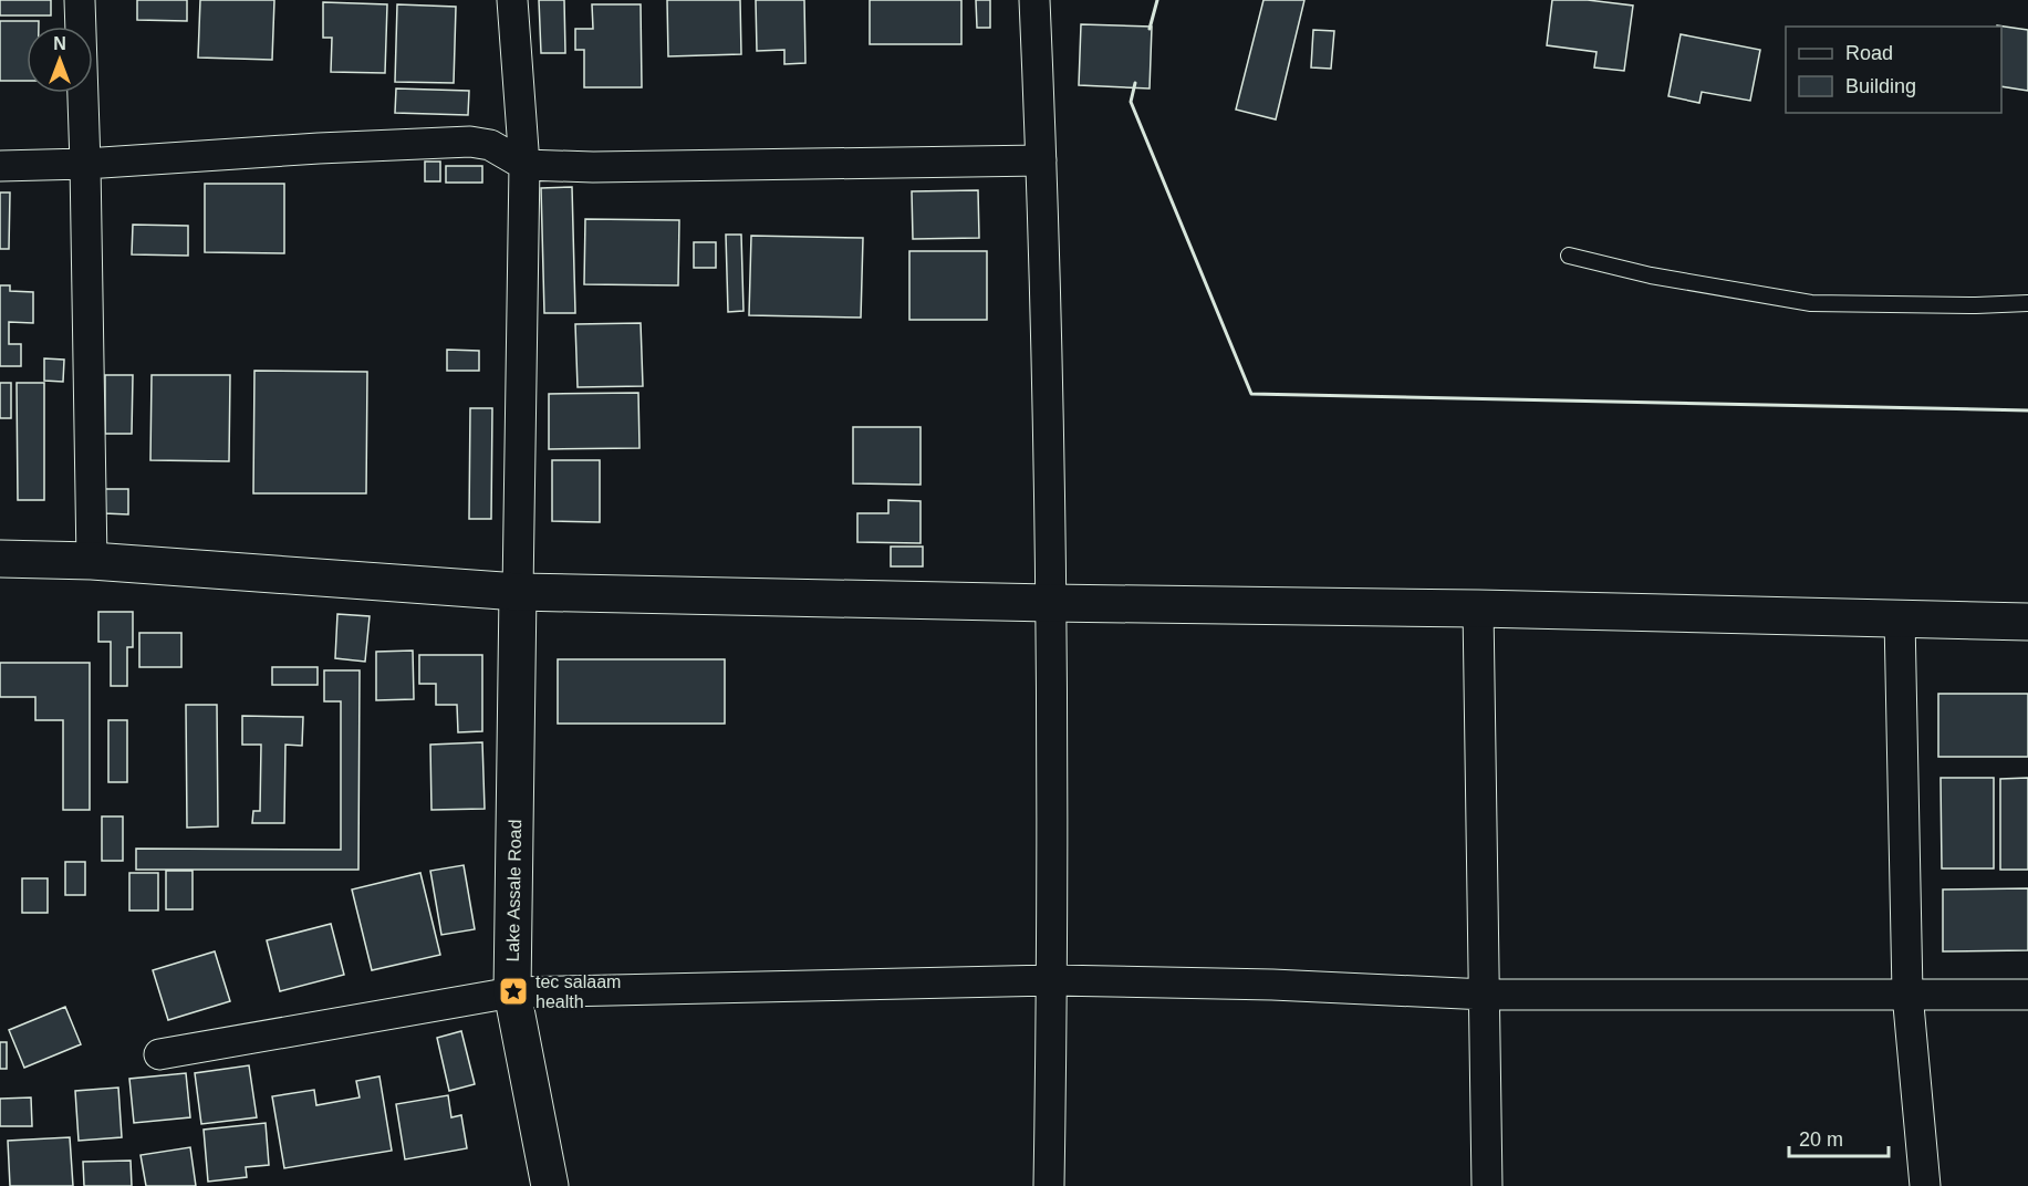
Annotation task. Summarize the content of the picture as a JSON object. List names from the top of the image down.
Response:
{
  "streets": {
    "main road": ["Lake Assale Road"]
  },
  "places": {
    "place": ["tec salaam health"]
  },
  "legend": ["Road", "Building"],
  "scale_bar": "20 m",
  "north": "top"
}
